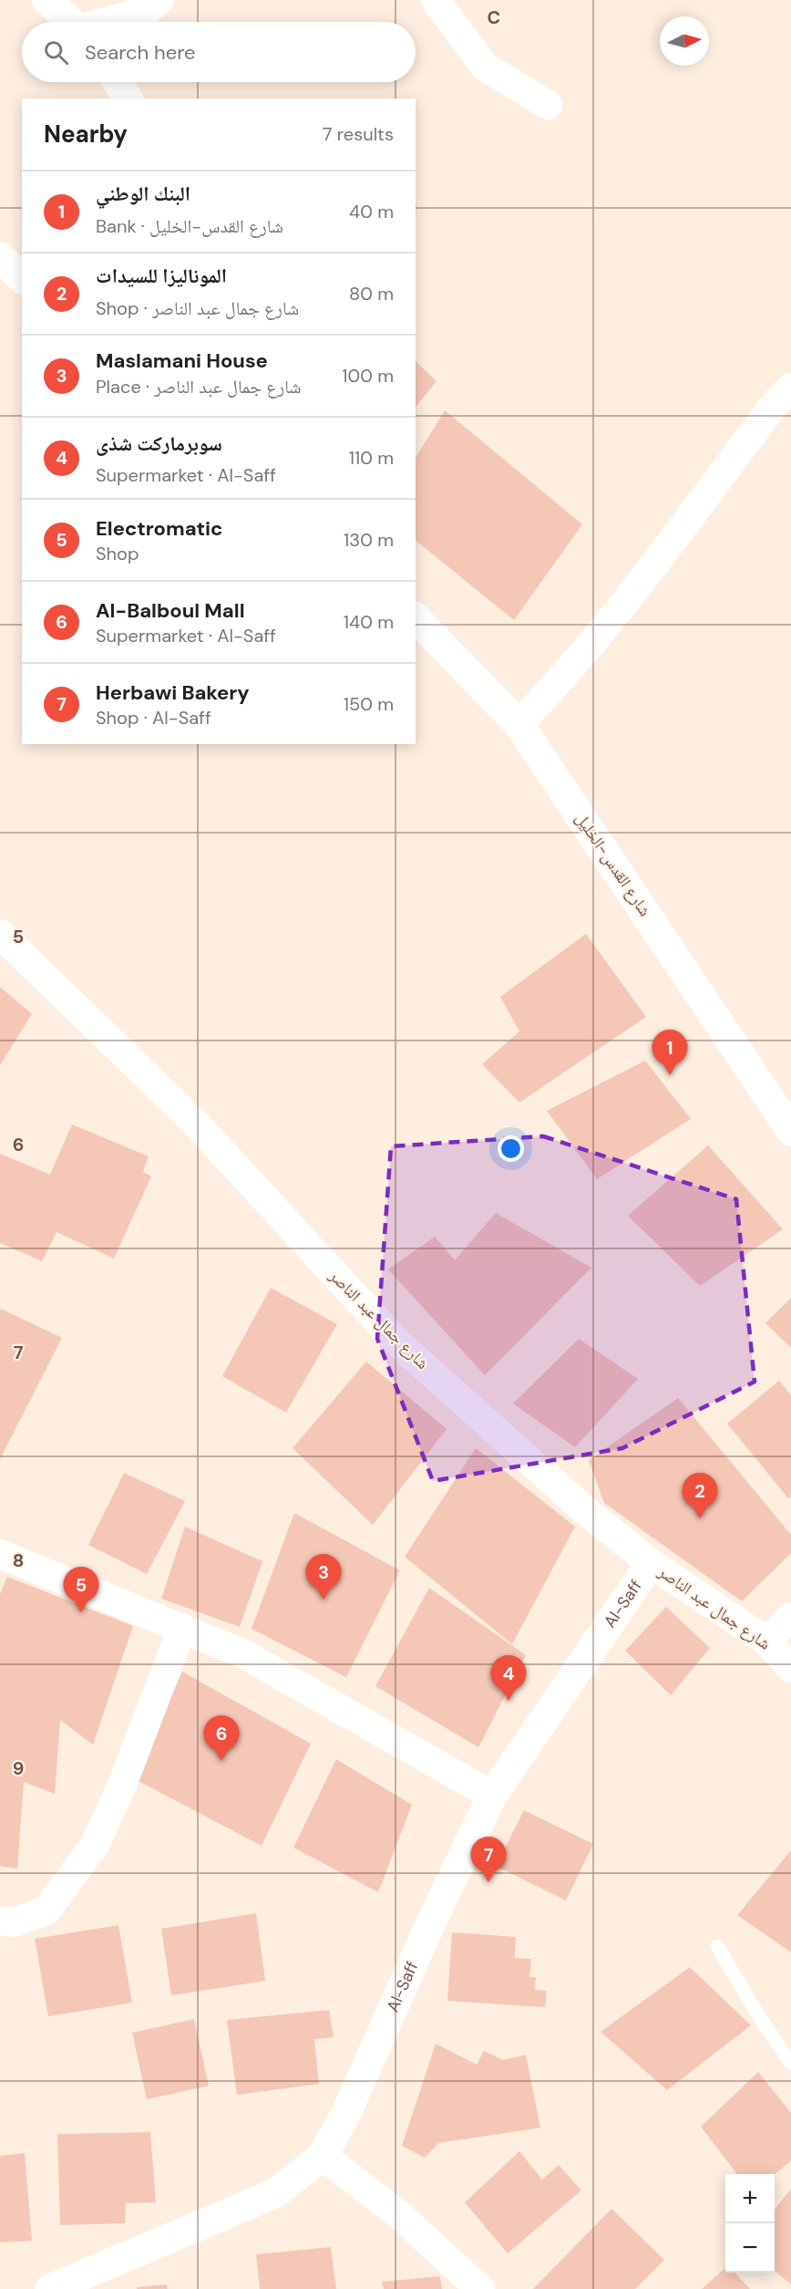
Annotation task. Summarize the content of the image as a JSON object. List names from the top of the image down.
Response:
{
  "streets": {
    "street": ["شارع القدس-الخليل", "شارع جمال عبد الناصر", "Al-Saff"]
  },
  "crossings": [
    ["شارع جمال عبد الناصر", "Al-Saff"]
  ],
  "north": "right",
  "page": {
    "search": "Search here",
    "heading": ["Nearby", "7 results"],
    "list": [
      {
        "mark": "1",
        "name": "البنك الوطني",
        "note": "Bank · شارع القدس-الخليل",
        "value": "40 m"
      },
      {
        "mark": "2",
        "name": "الموناليزا للسيدات",
        "note": "Shop · شارع جمال عبد الناصر",
        "value": "80 m"
      },
      {
        "mark": "3",
        "name": "Maslamani House",
        "note": "Place · شارع جمال عبد الناصر",
        "value": "100 m"
      },
      {
        "mark": "4",
        "name": "سوبرماركت شذى",
        "note": "Supermarket · Al-Saff",
        "value": "110 m"
      },
      {
        "mark": "5",
        "name": "Electromatic",
        "note": "Shop",
        "value": "130 m"
      },
      {
        "mark": "6",
        "name": "Al-Balboul Mall",
        "note": "Supermarket · Al-Saff",
        "value": "140 m"
      },
      {
        "mark": "7",
        "name": "Herbawi Bakery",
        "note": "Shop · Al-Saff",
        "value": "150 m"
      }
    ],
    "pins": [
      "1",
      "2",
      "3",
      "5",
      "4",
      "6",
      "7"
    ],
    "map_buttons": ["+", "−"]
  },
  "grid": {
    "columns": ["C"],
    "rows": [
      "5",
      "6",
      "7",
      "8",
      "9"
    ]
  }
}
